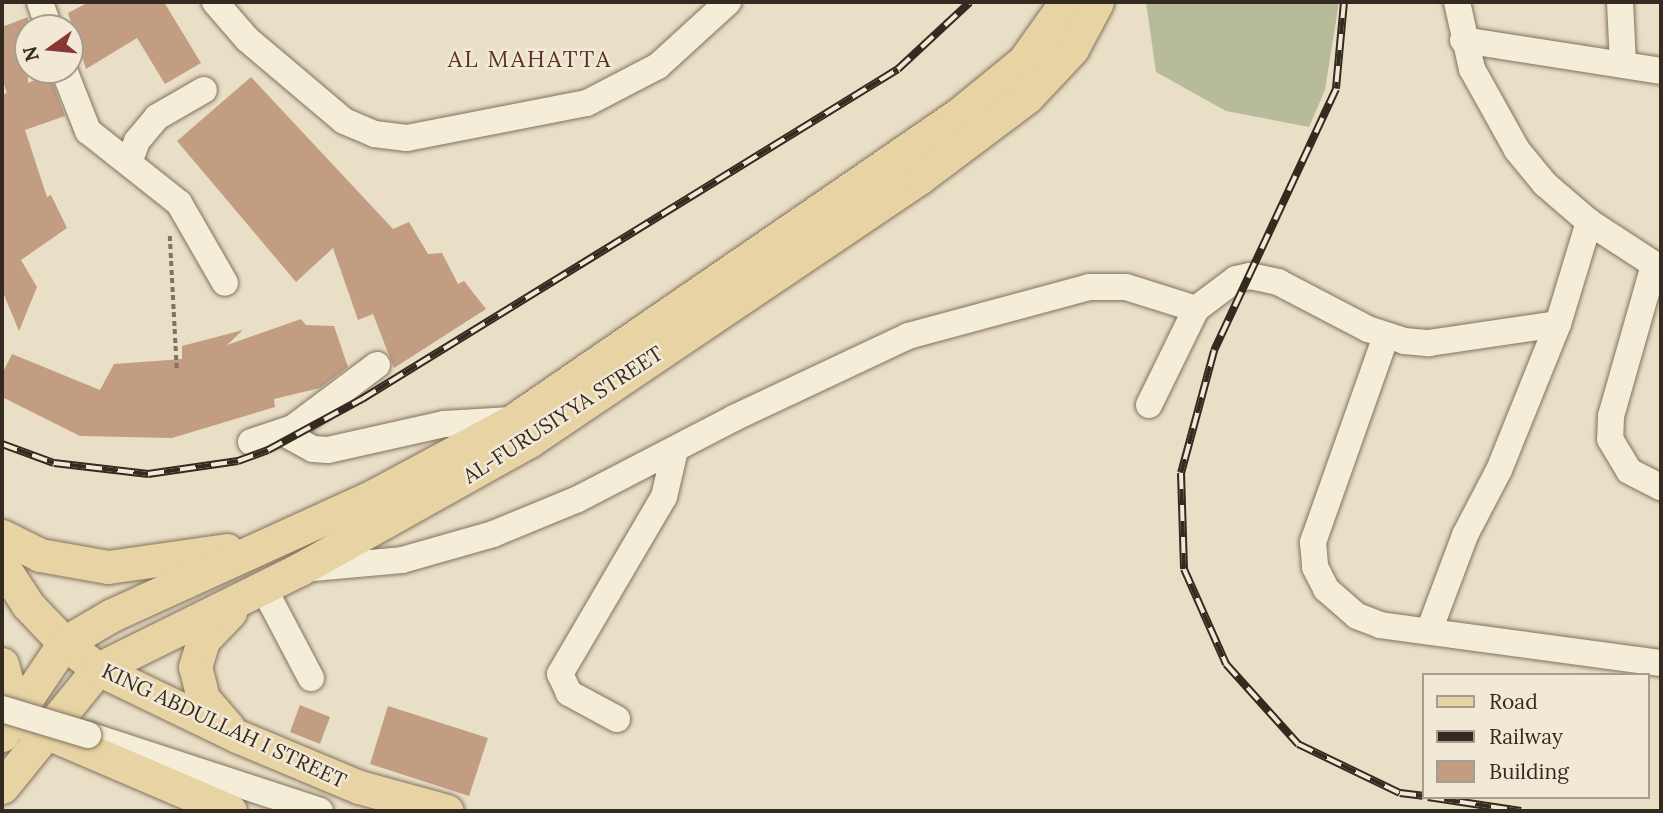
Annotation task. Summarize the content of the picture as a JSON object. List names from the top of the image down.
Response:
{
  "streets": {
    "main road": ["AL-FURUSIYYA STREET", "KING ABDULLAH I STREET"]
  },
  "crossings": [
    ["AL-FURUSIYYA STREET", "KING ABDULLAH I STREET"]
  ],
  "districts": ["AL MAHATTA"],
  "legend": ["Road", "Railway", "Building"],
  "north": "left"
}
